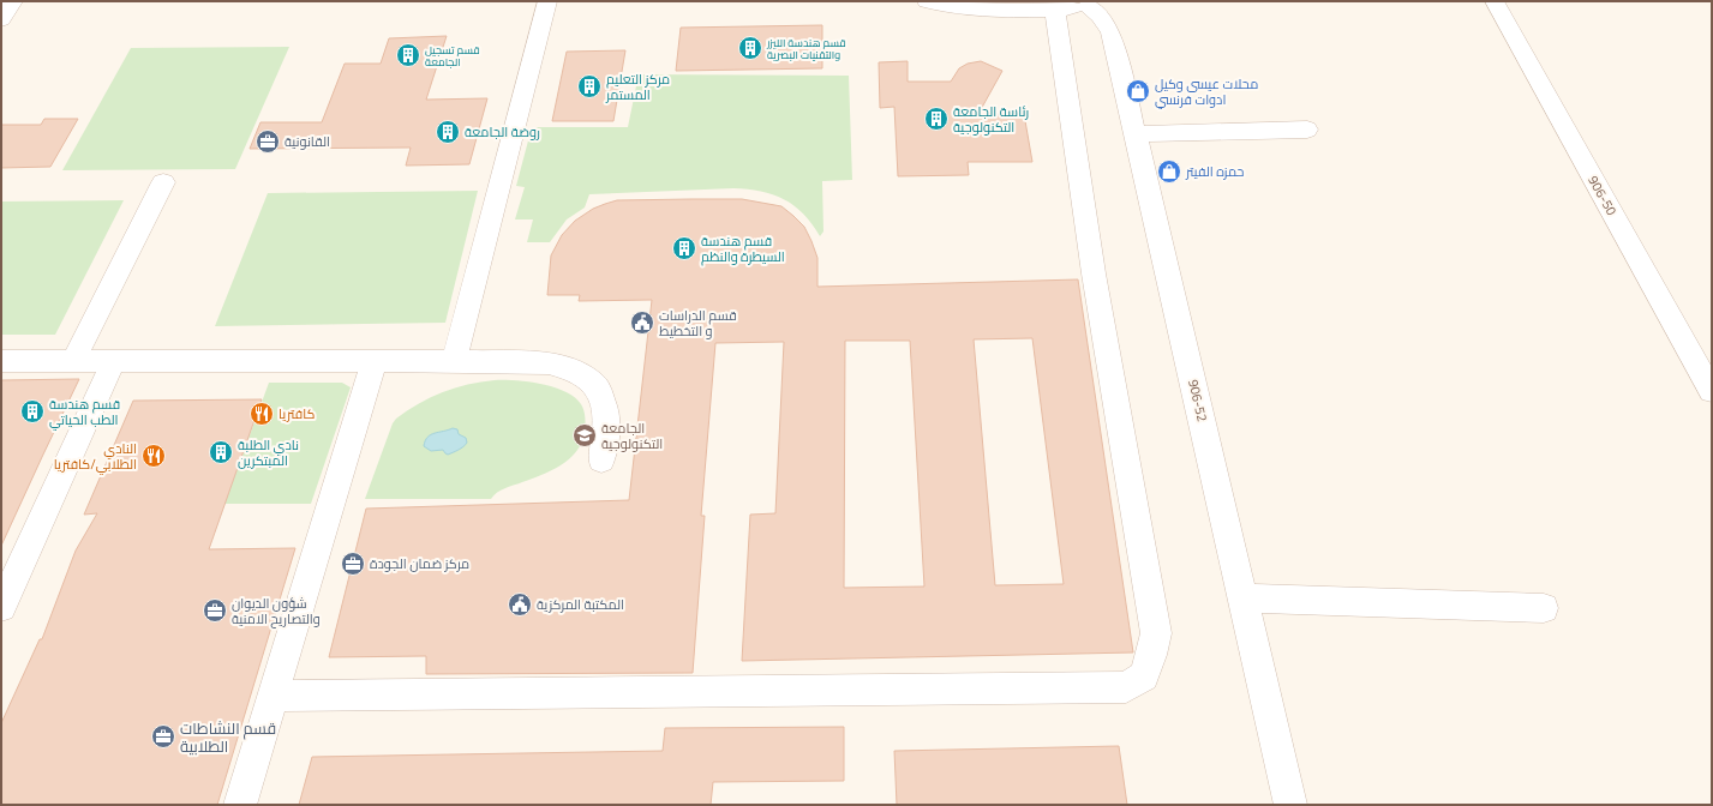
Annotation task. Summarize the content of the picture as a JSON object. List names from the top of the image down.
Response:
{
  "streets": {
    "street": ["906-50", "906-52"]
  },
  "places": {
    "building": [
      "قسم هندسة الليزر والتقنيات البصرية",
      "قسم تسجيل الجامعة",
      "مركز التعليم المستمر",
      "رئاسة الجامعة التكنولوجية",
      "روضة الجامعة",
      "قسم هندسة السيطرة والنظم",
      "قسم هندسة الطب الحياتي",
      "نادي الطلبة المبتكرين"
    ],
    "shop": ["محلات عيسى وكيل ادوات فرنسي", "حمزه الفيتر"],
    "office": [
      "القانونية",
      "مركز ضمان الجودة",
      "شؤون الديوان والتصاريح الامنية",
      "قسم النشاطات الطلابية"
    ],
    "public building": ["قسم الدراسات و التخطيط", "المكتبة المركزية"],
    "restaurant": ["كافتريا", "النادي الطلابي/كافتريا"],
    "school or university": ["الجامعة التكنولوجية"]
  }
}
